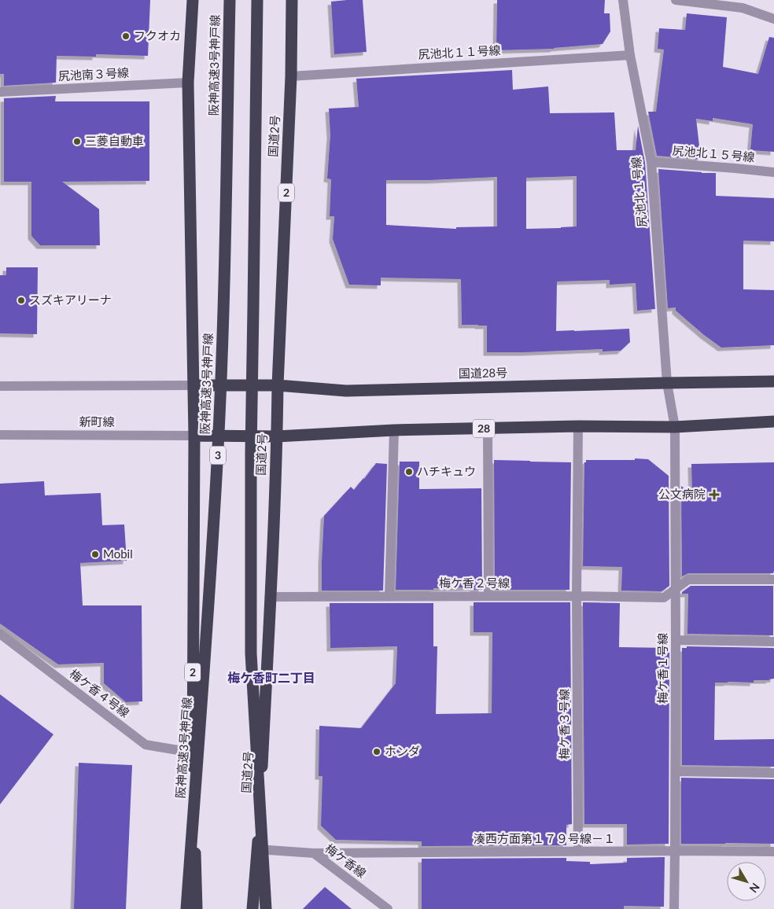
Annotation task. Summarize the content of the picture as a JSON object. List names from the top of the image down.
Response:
{
  "streets": {
    "highway": [
      "阪神高速3号神戸線",
      "国道2号",
      "2",
      "国道28号",
      "28",
      "3"
    ],
    "street": [
      "尻池北１１号線",
      "尻池南３号線",
      "尻池北１５号線",
      "尻池北１号線",
      "新町線",
      "梅ケ香２号線",
      "梅ケ香１号線",
      "梅ケ香４号線",
      "梅ケ香３号線",
      "湊西方面第１７９号線－１",
      "梅ケ香線"
    ]
  },
  "crossings": [
    ["尻池北１１号線", "国道2号"],
    ["尻池北１１号線", "尻池北１号線"],
    ["尻池南３号線", "2"],
    ["国道2号", "国道28号"],
    ["国道2号", "28"],
    ["国道2号", "梅ケ香２号線"],
    ["国道2号", "梅ケ香線"],
    ["尻池北１５号線", "尻池北１号線"],
    ["尻池北１号線", "国道28号"],
    ["尻池北１号線", "28"],
    ["尻池北１号線", "梅ケ香１号線"],
    ["2", "国道28号"],
    ["2", "新町線"],
    ["2", "28"],
    ["2", "梅ケ香４号線"],
    ["新町線", "28"],
    ["28", "梅ケ香１号線"],
    ["28", "梅ケ香３号線"],
    ["梅ケ香２号線", "梅ケ香１号線"],
    ["梅ケ香２号線", "梅ケ香３号線"],
    ["梅ケ香１号線", "湊西方面第１７９号線－１"],
    ["梅ケ香３号線", "湊西方面第１７９号線－１"],
    ["湊西方面第１７９号線－１", "梅ケ香線"]
  ],
  "districts": ["梅ケ香町二丁目"],
  "places": {
    "other": [
      "フクオカ",
      "三菱自動車",
      "スズキアリーナ",
      "ハチキュウ",
      "Mobil",
      "ホンダ"
    ],
    "health": ["公文病院"]
  },
  "north": "bottom right"
}
